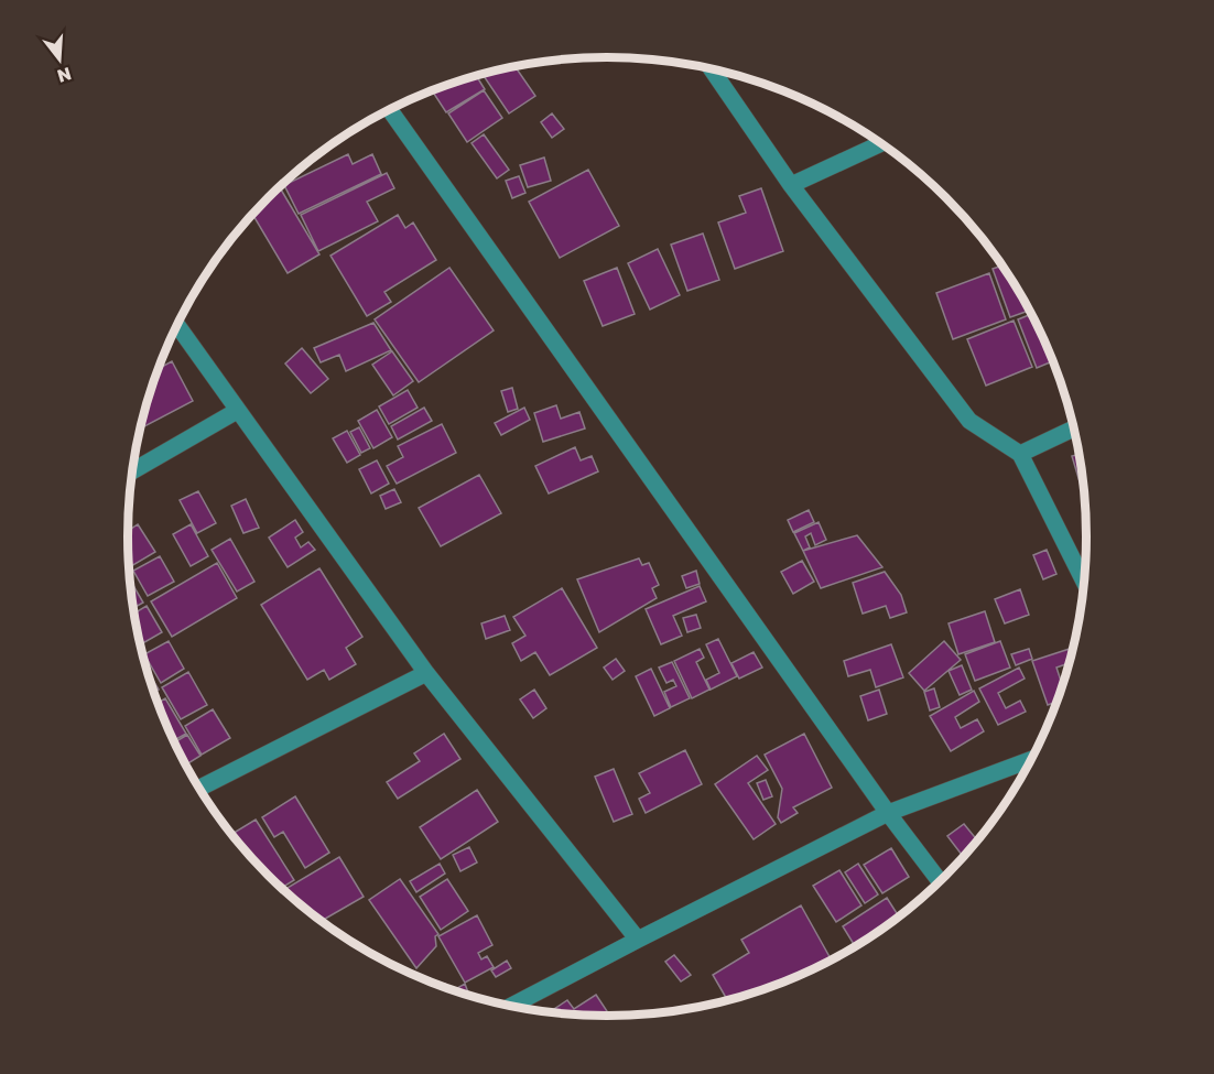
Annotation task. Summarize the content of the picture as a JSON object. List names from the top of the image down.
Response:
{
  "north": "bottom"
}
